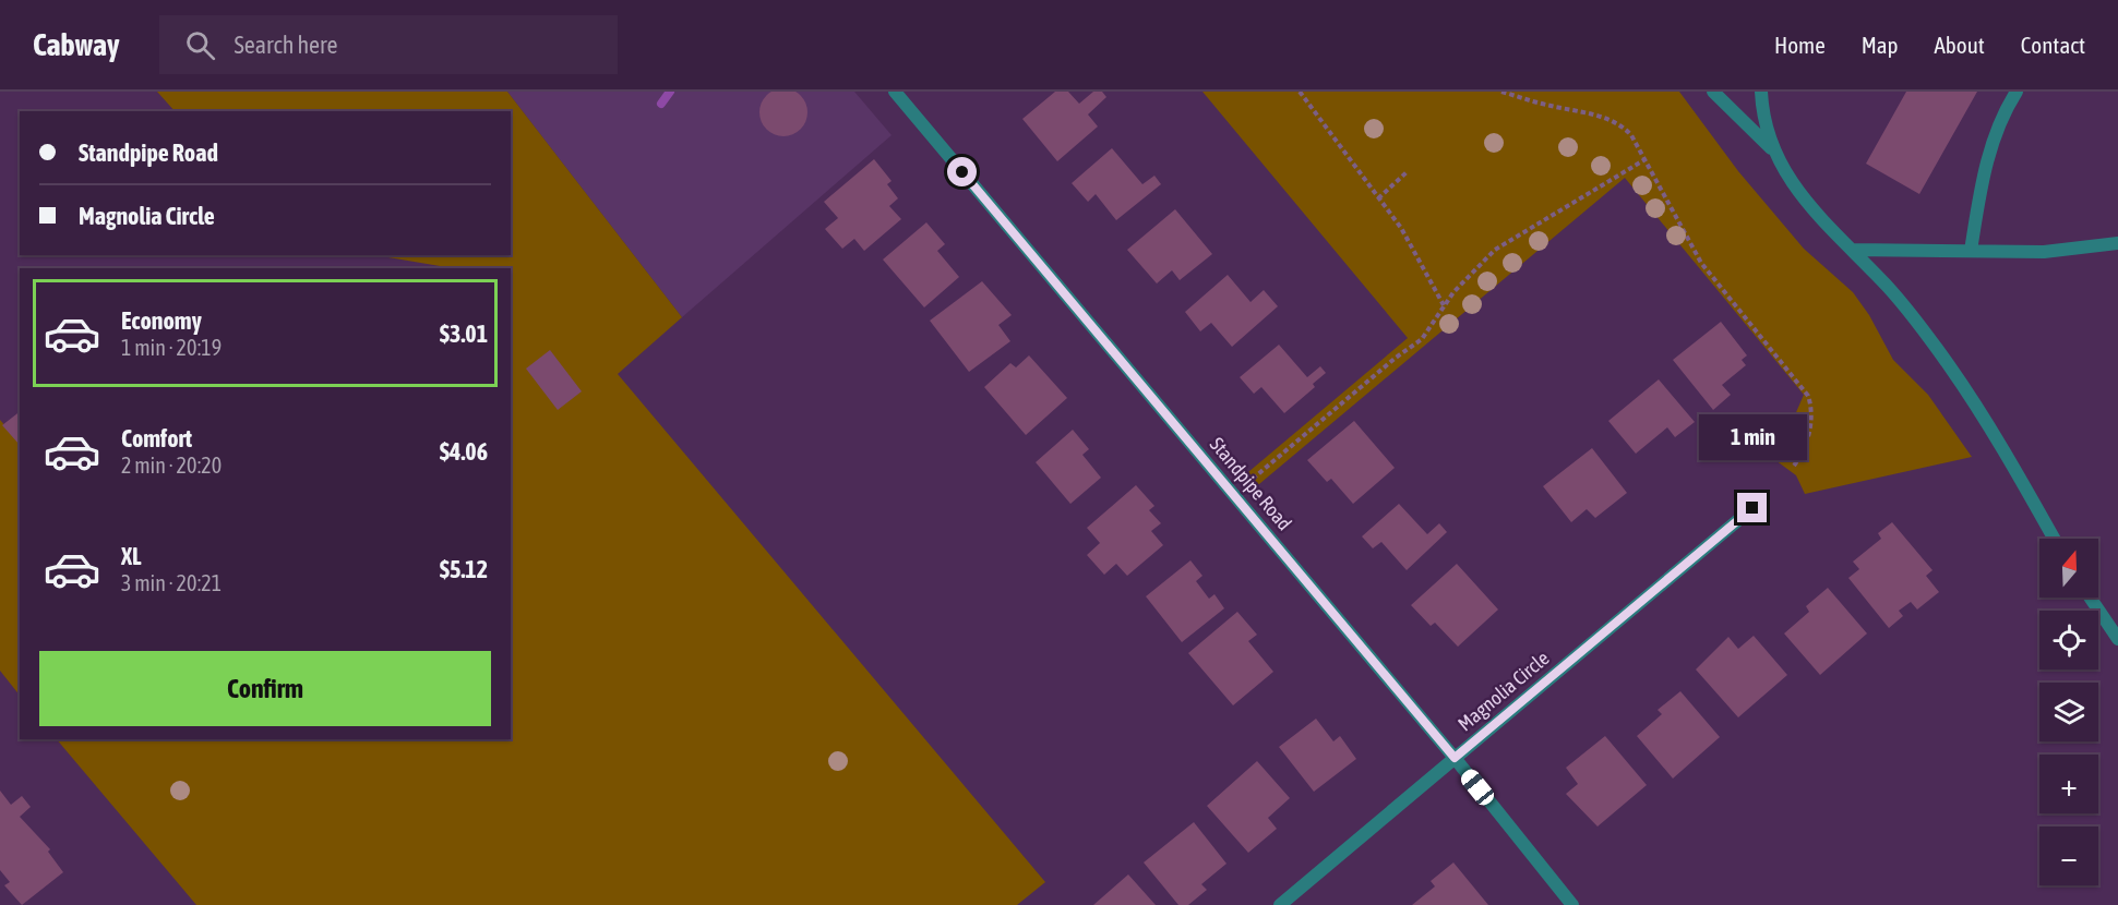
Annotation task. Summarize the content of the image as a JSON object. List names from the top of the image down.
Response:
{
  "streets": {
    "street": ["Standpipe Road", "Magnolia Circle"]
  },
  "crossings": [
    ["Standpipe Road", "Magnolia Circle"]
  ],
  "north": "top",
  "page": {
    "header": "Cabway",
    "search": "Search here",
    "nav": [
      "Home",
      "Map",
      "About",
      "Contact"
    ],
    "banner": ["Standpipe Road", "Magnolia Circle"],
    "list": [
      {
        "name": "Economy",
        "note": "1 min · 20:19",
        "value": "$3.01"
      },
      {
        "name": "Comfort",
        "note": "2 min · 20:20",
        "value": "$4.06"
      },
      {
        "name": "XL",
        "note": "3 min · 20:21",
        "value": "$5.12"
      }
    ],
    "bubble": "1 min",
    "map_buttons": ["+", "−"],
    "buttons": "Confirm"
  }
}
